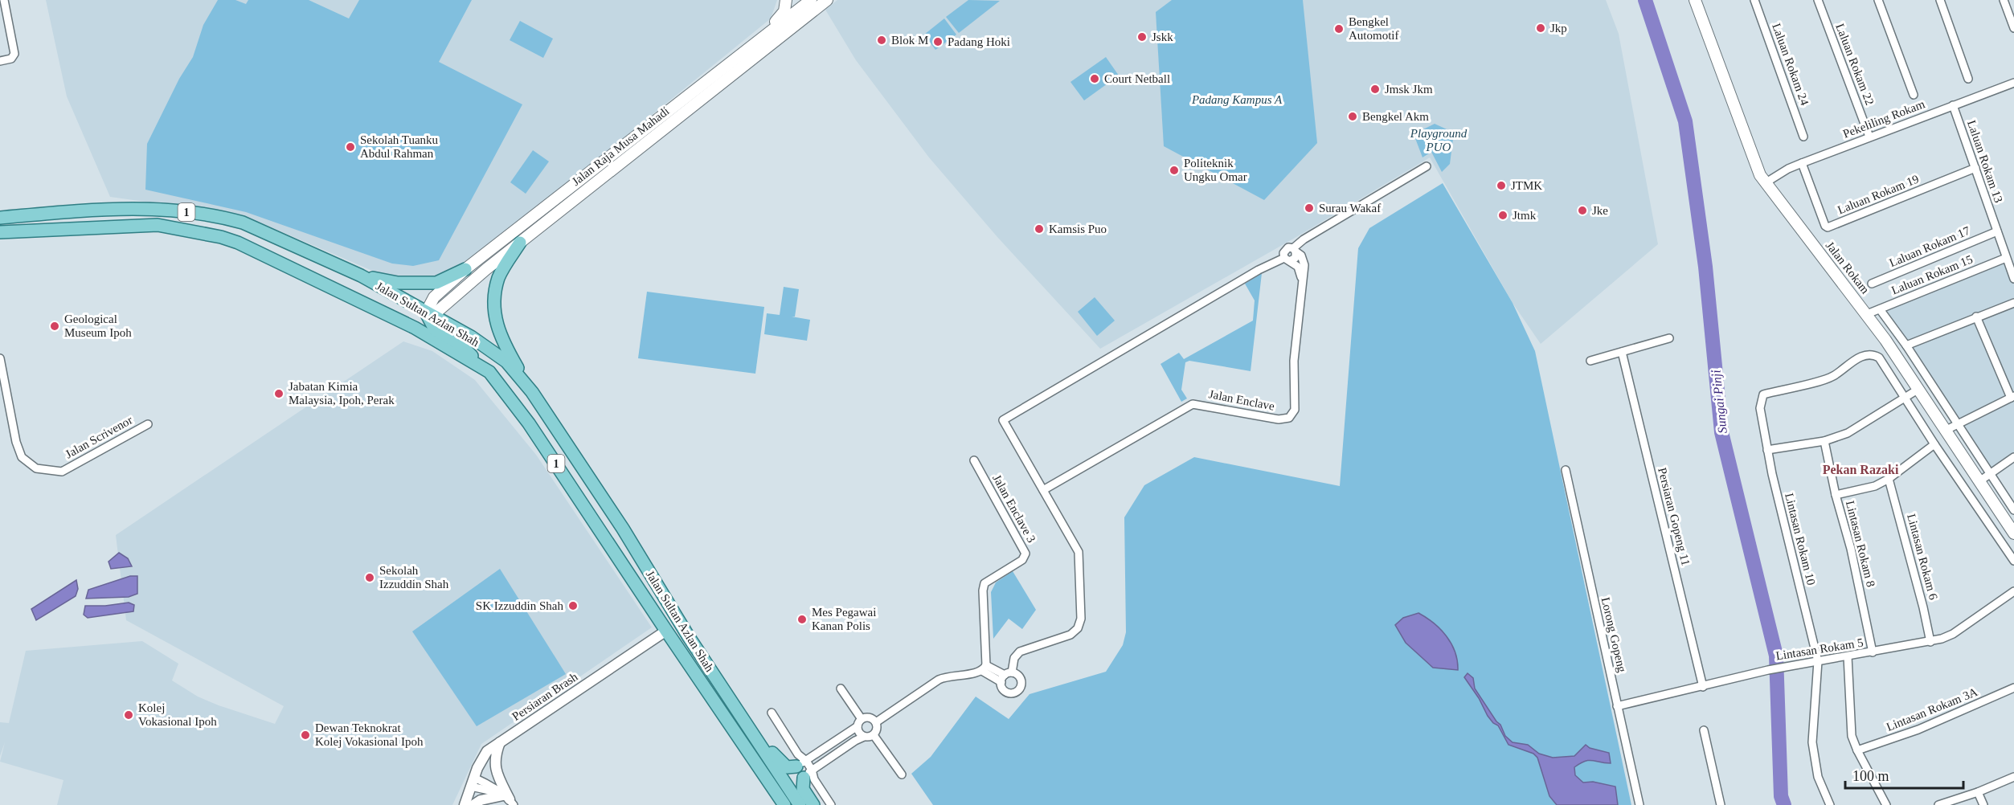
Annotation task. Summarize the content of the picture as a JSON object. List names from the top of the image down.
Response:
{
  "streets": {
    "main road": [
      "Jalan Raja Musa Mahadi",
      "1",
      "Jalan Rokam",
      "Jalan Sultan Azlan Shah"
    ],
    "street": [
      "Laluan Rokam 24",
      "Laluan Rokam 22",
      "Pekeliling Rokam",
      "Laluan Rokam 13",
      "Laluan Rokam 19",
      "Laluan Rokam 17",
      "Laluan Rokam 15",
      "Jalan Enclave",
      "Jalan Scrivenor",
      "Jalan Enclave 3",
      "Persiaran Gopeng 11",
      "Lintasan Rokam 10",
      "Lintasan Rokam 8",
      "Lintasan Rokam 6",
      "Lorong Gopeng",
      "Lintasan Rokam 5",
      "Persiaran Brash",
      "Lintasan Rokam 3A"
    ]
  },
  "crossings": [
    ["Laluan Rokam 22", "Pekeliling Rokam"],
    ["Pekeliling Rokam", "Laluan Rokam 13"],
    ["Pekeliling Rokam", "Laluan Rokam 19"],
    ["Pekeliling Rokam", "Jalan Rokam"],
    ["Jalan Raja Musa Mahadi", "Jalan Sultan Azlan Shah"],
    ["Laluan Rokam 13", "Laluan Rokam 19"],
    ["Laluan Rokam 13", "Laluan Rokam 17"],
    ["Laluan Rokam 13", "Laluan Rokam 15"],
    ["Jalan Rokam", "Laluan Rokam 15"],
    ["Jalan Sultan Azlan Shah", "Persiaran Brash"],
    ["Persiaran Gopeng 11", "Lintasan Rokam 5"],
    ["Lintasan Rokam 10", "Lintasan Rokam 5"],
    ["Lintasan Rokam 8", "Lintasan Rokam 5"],
    ["Lintasan Rokam 6", "Lintasan Rokam 5"],
    ["Lorong Gopeng", "Lintasan Rokam 5"]
  ],
  "districts": ["Pekan Razaki"],
  "water": ["Sungai Pinji"],
  "parks": ["Padang Kampus A", "Playground PUO"],
  "places": [
    "Jkp",
    "Bengkel Automotif",
    "Jskk",
    "Blok M",
    "Padang Hoki",
    "Court Netball",
    "Jmsk Jkm",
    "Bengkel Akm",
    "Sekolah Tuanku Abdul Rahman",
    "Politeknik Ungku Omar",
    "JTMK",
    "Surau Wakaf",
    "Jke",
    "Jtmk",
    "Kamsis Puo",
    "Geological Museum Ipoh",
    "Jabatan Kimia Malaysia, Ipoh, Perak",
    "Sekolah Izzuddin Shah",
    "SK Izzuddin Shah",
    "Mes Pegawai Kanan Polis",
    "Kolej Vokasional Ipoh",
    "Dewan Teknokrat Kolej Vokasional Ipoh"
  ],
  "scale_bar": "100 m"
}
